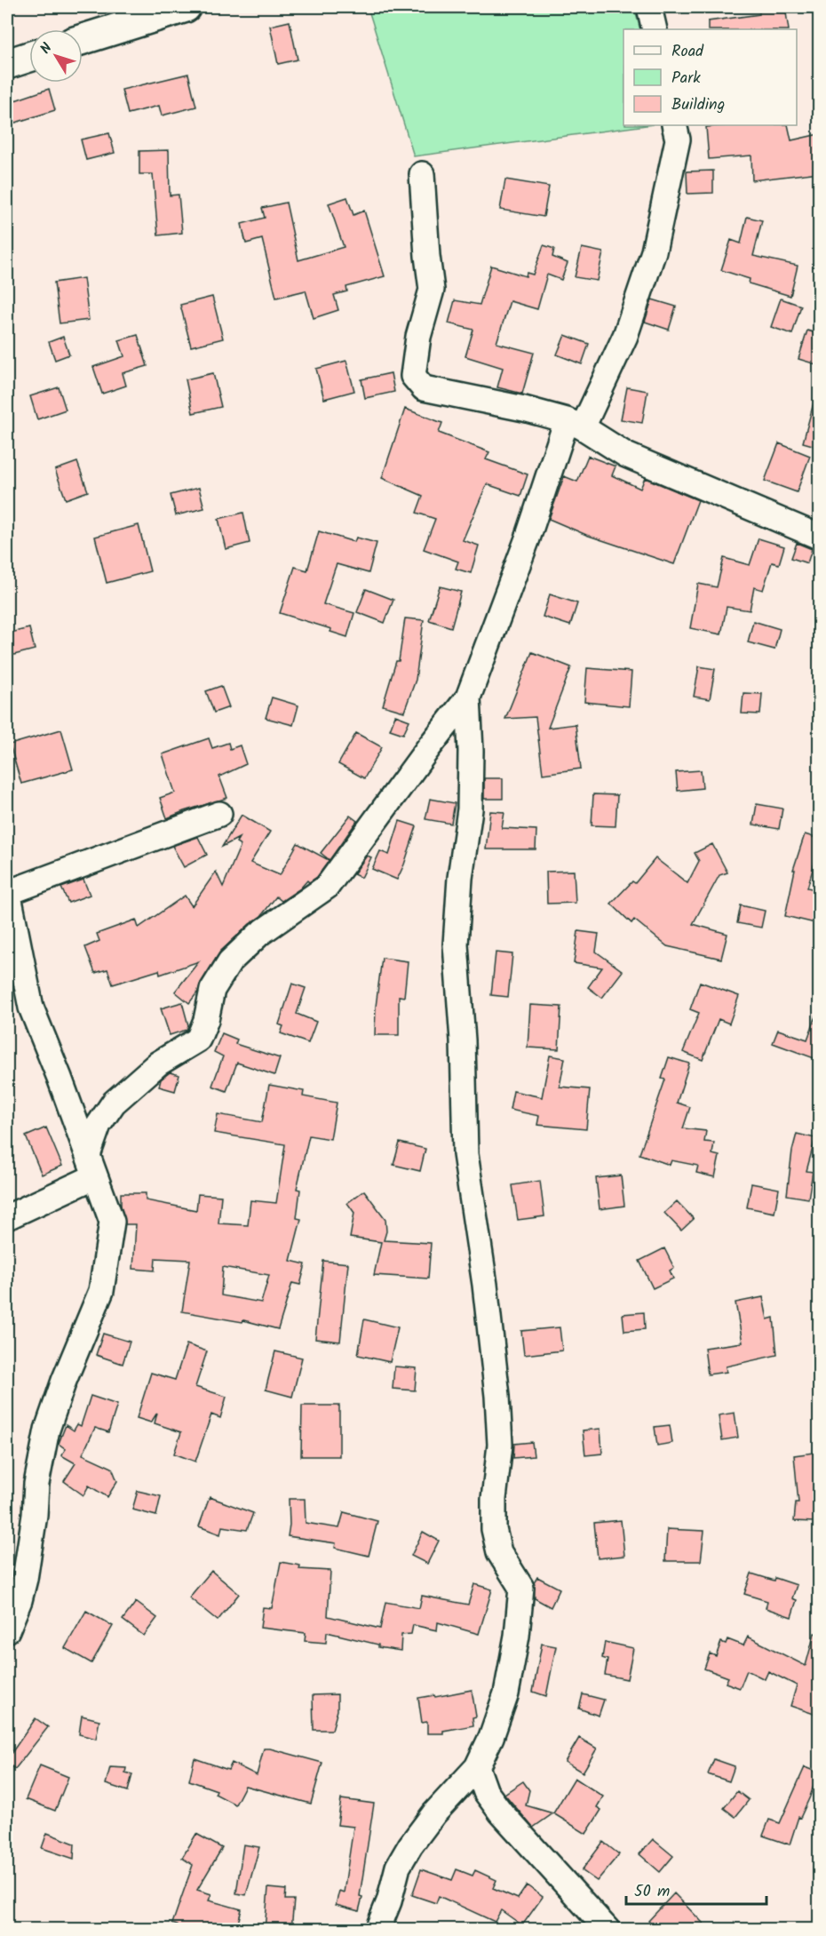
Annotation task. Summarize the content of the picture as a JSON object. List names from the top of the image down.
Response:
{
  "legend": ["Road", "Park", "Building"],
  "scale_bar": "50 m",
  "north": "top left"
}
